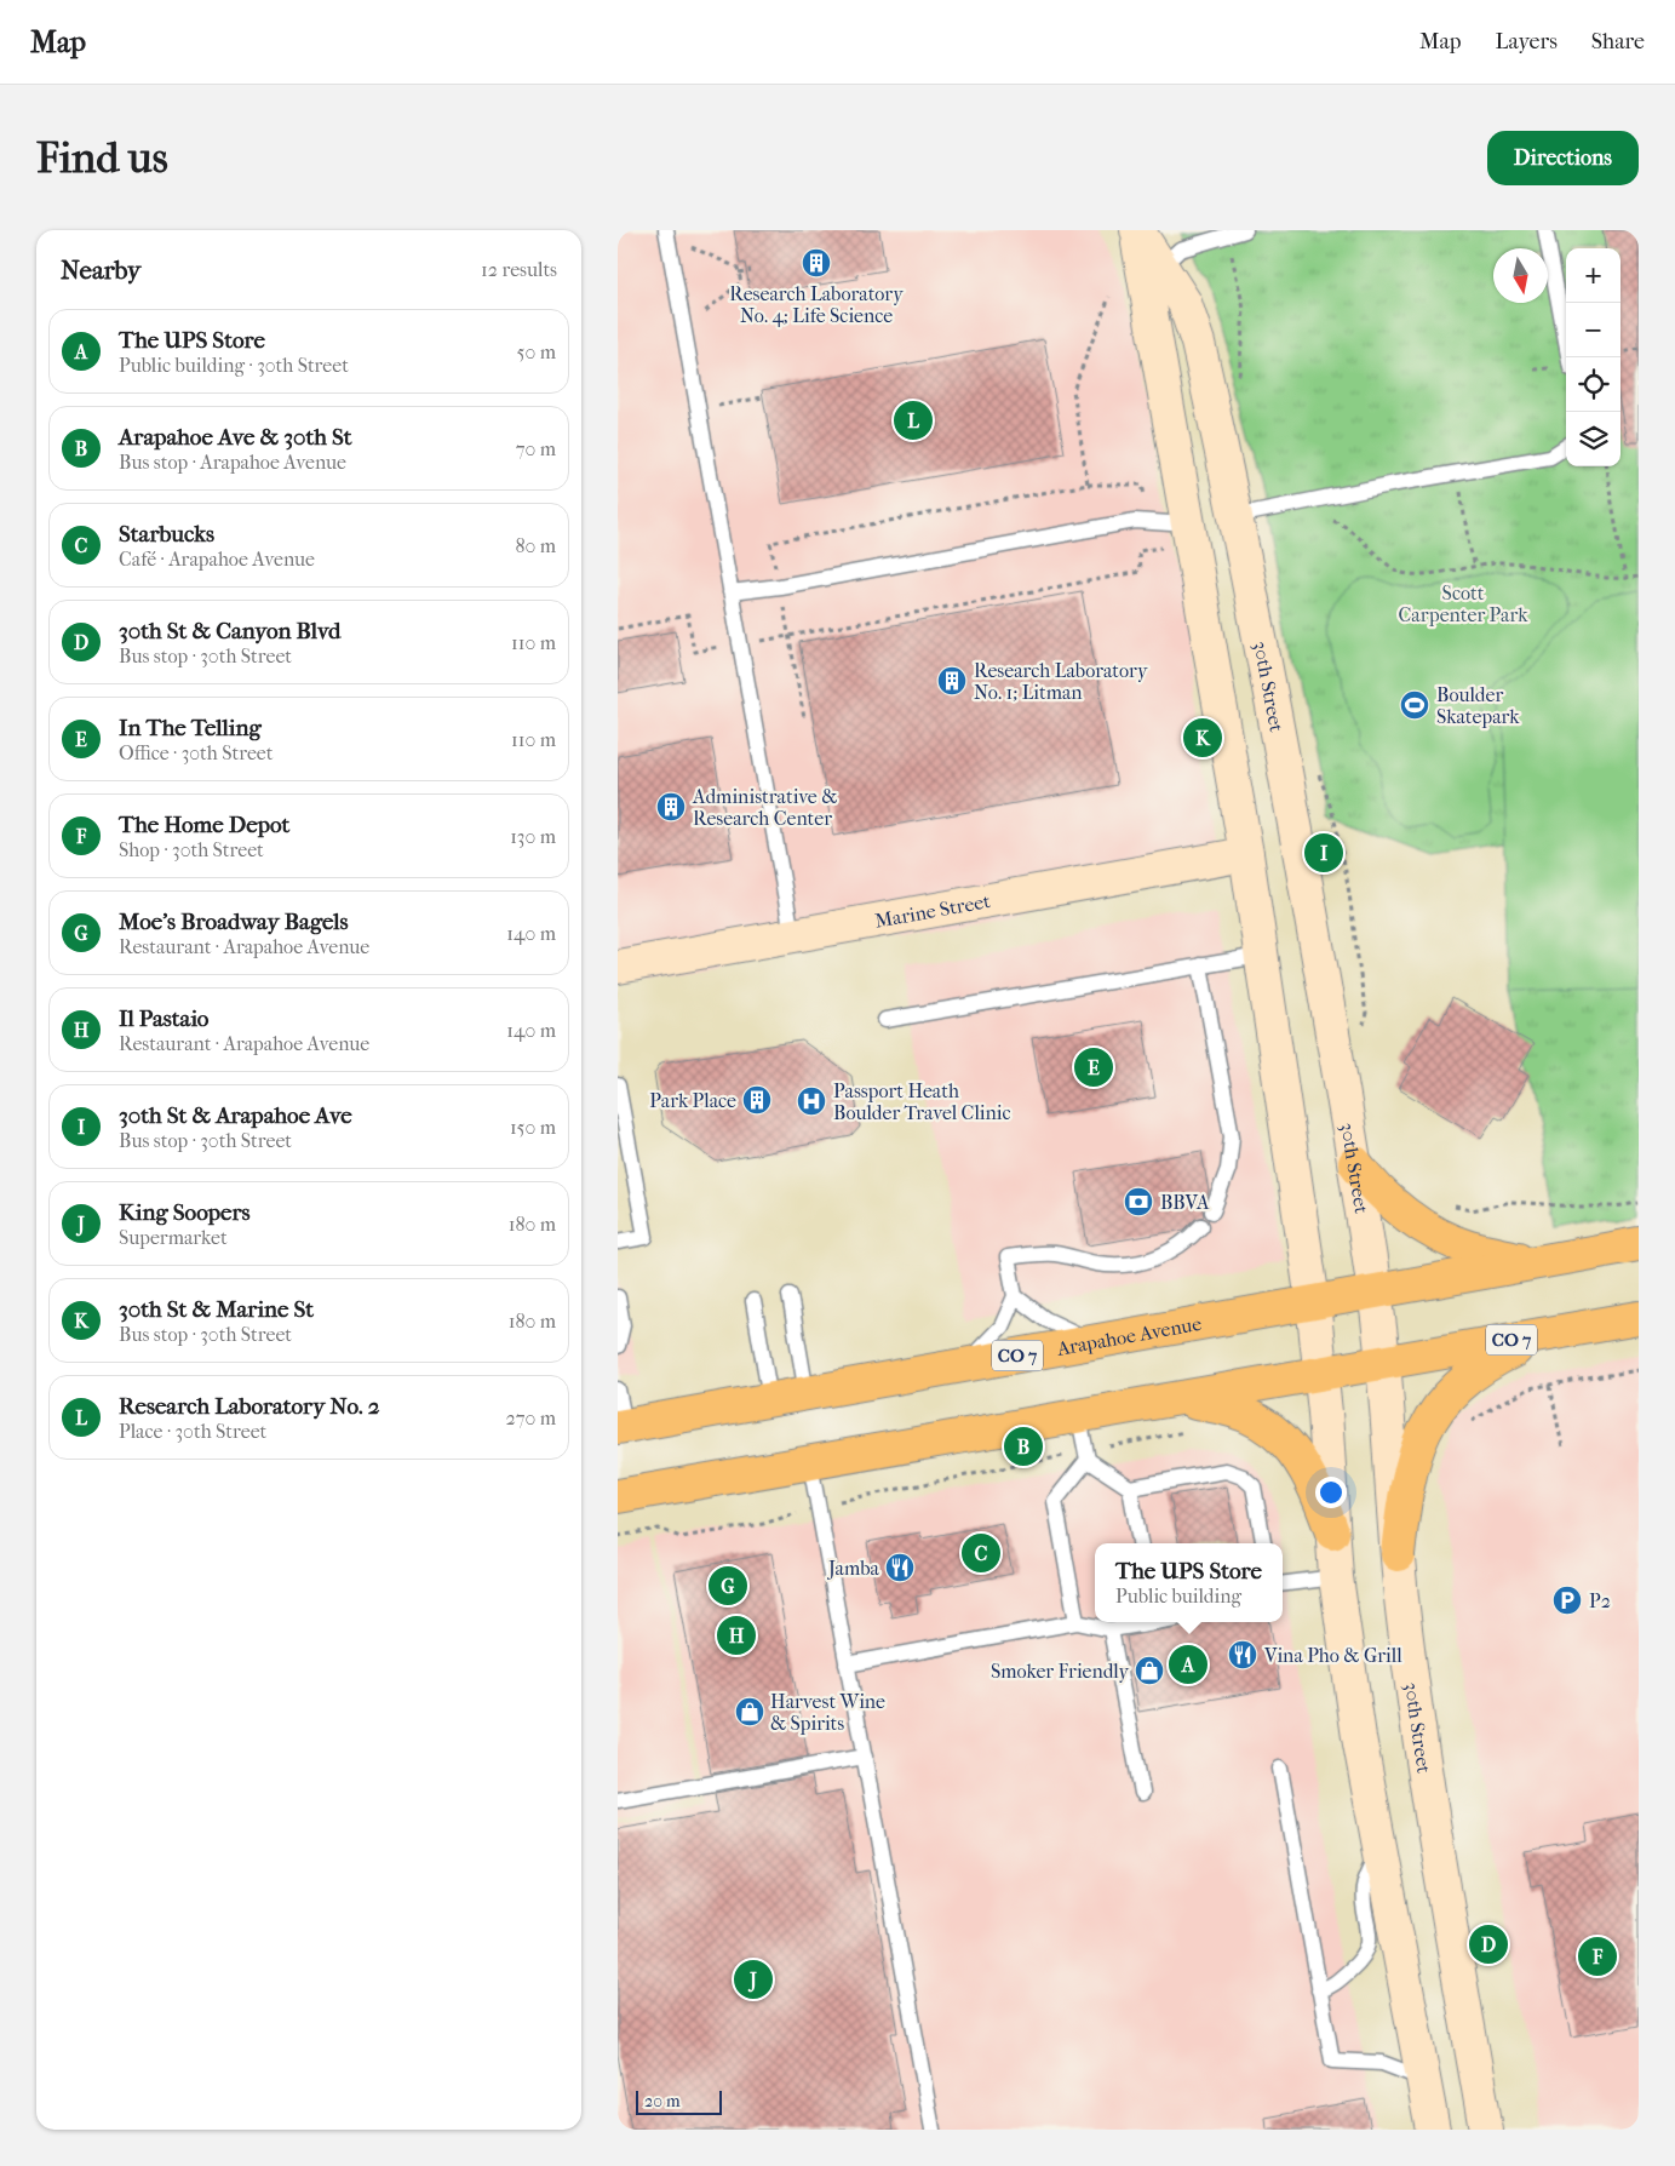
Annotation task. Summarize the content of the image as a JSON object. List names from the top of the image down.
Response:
{
  "streets": {
    "main road": [
      "30th Street",
      "Marine Street",
      "Arapahoe Avenue",
      "CO 7"
    ]
  },
  "crossings": [
    ["30th Street", "Marine Street"],
    ["30th Street", "Arapahoe Avenue"],
    ["30th Street", "CO 7"]
  ],
  "parks": ["Scott Carpenter Park"],
  "places": {
    "building": [
      "Research Laboratory No. 4; Life Science",
      "Research Laboratory No. 1; Litman",
      "Administrative & Research Center",
      "Park Place"
    ],
    "sports": ["Boulder Skatepark"],
    "hospital": ["Passport Heath Boulder Travel Clinic"],
    "bank": ["BBVA"],
    "restaurant": ["Jamba", "Vina Pho & Grill"],
    "parking": ["P2"],
    "shop": ["Smoker Friendly", "Harvest Wine & Spirits"]
  },
  "scale_bar": "20 m",
  "north": "bottom",
  "page": {
    "header": "Map",
    "nav": ["Map", "Layers", "Share"],
    "buttons": "Directions",
    "title": "Find us",
    "heading": ["Nearby", "12 results"],
    "map_buttons": ["+", "−"],
    "list": [
      {
        "mark": "A",
        "name": "The UPS Store",
        "note": "Public building · 30th Street",
        "value": "50 m"
      },
      {
        "mark": "B",
        "name": "Arapahoe Ave & 30th St",
        "note": "Bus stop · Arapahoe Avenue",
        "value": "70 m"
      },
      {
        "mark": "C",
        "name": "Starbucks",
        "note": "Café · Arapahoe Avenue",
        "value": "80 m"
      },
      {
        "mark": "D",
        "name": "30th St & Canyon Blvd",
        "note": "Bus stop · 30th Street",
        "value": "110 m"
      },
      {
        "mark": "E",
        "name": "In The Telling",
        "note": "Office · 30th Street",
        "value": "110 m"
      },
      {
        "mark": "F",
        "name": "The Home Depot",
        "note": "Shop · 30th Street",
        "value": "130 m"
      },
      {
        "mark": "G",
        "name": "Moe's Broadway Bagels",
        "note": "Restaurant · Arapahoe Avenue",
        "value": "140 m"
      },
      {
        "mark": "H",
        "name": "Il Pastaio",
        "note": "Restaurant · Arapahoe Avenue",
        "value": "140 m"
      },
      {
        "mark": "I",
        "name": "30th St & Arapahoe Ave",
        "note": "Bus stop · 30th Street",
        "value": "150 m"
      },
      {
        "mark": "J",
        "name": "King Soopers",
        "note": "Supermarket",
        "value": "180 m"
      },
      {
        "mark": "K",
        "name": "30th St & Marine St",
        "note": "Bus stop · 30th Street",
        "value": "180 m"
      },
      {
        "mark": "L",
        "name": "Research Laboratory No. 2",
        "note": "Place · 30th Street",
        "value": "270 m"
      }
    ],
    "pins": [
      "L",
      "K",
      "I",
      "E",
      "B",
      "C",
      "G",
      "H",
      "A",
      "D",
      "F",
      "J"
    ],
    "popup": ["The UPS Store", "Public building"],
    "scale": "20 m"
  }
}
